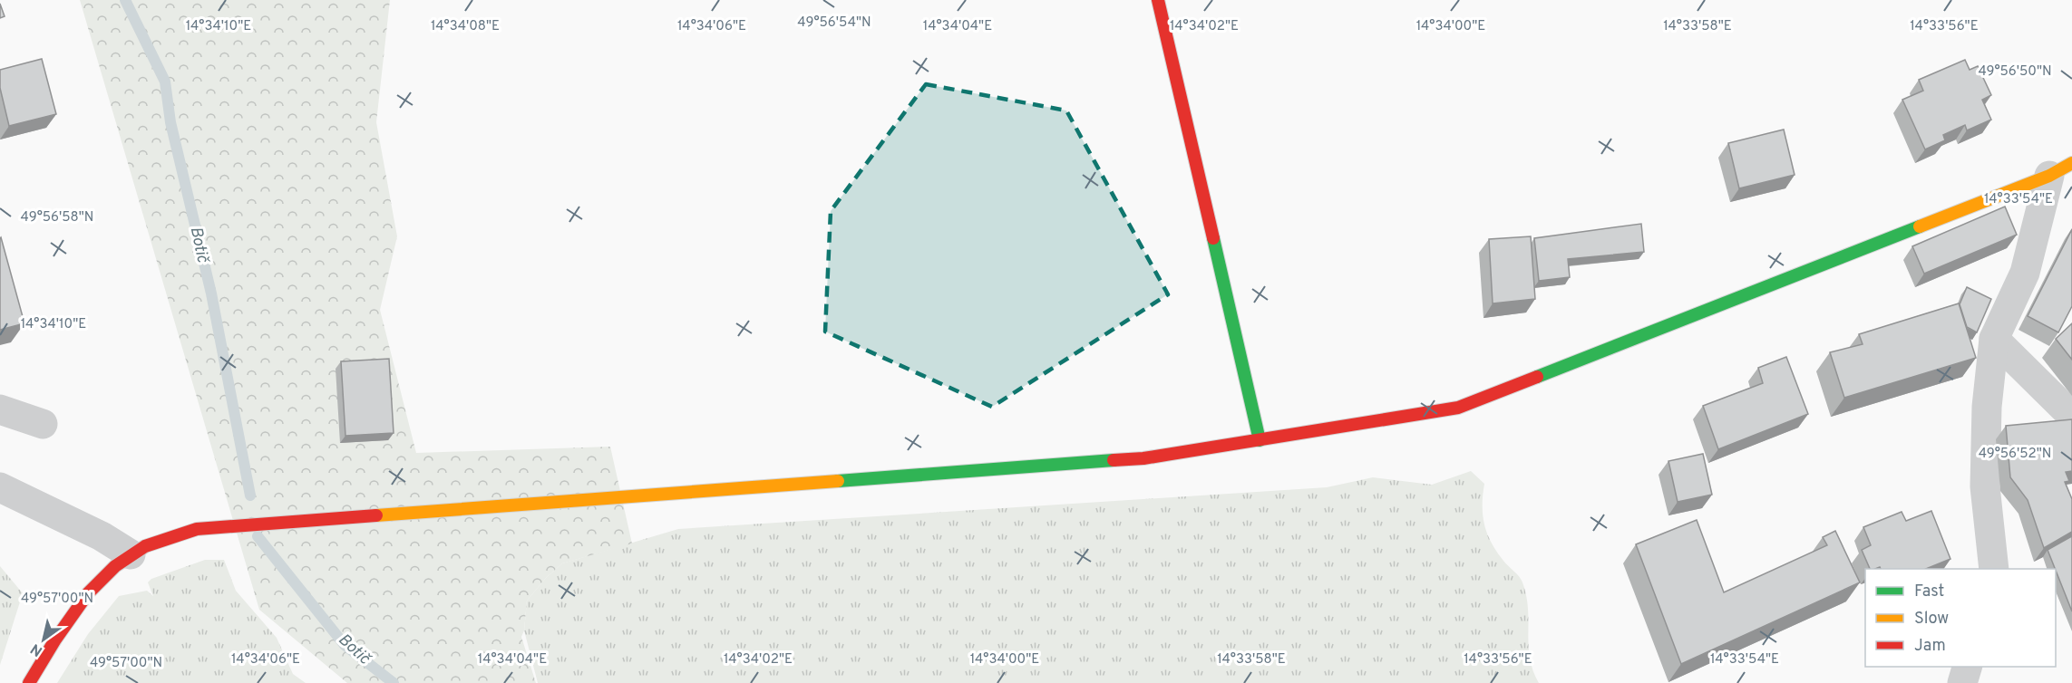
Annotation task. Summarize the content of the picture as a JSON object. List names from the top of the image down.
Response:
{
  "water": ["Botič"],
  "legend": ["Fast", "Slow", "Jam"],
  "north": "bottom left",
  "coordinates": [
    "49°56'54\"N",
    "14°34'10\"E",
    "14°34'08\"E",
    "14°34'06\"E",
    "14°34'04\"E",
    "14°34'02\"E",
    "14°34'00\"E",
    "14°33'58\"E",
    "14°33'56\"E",
    "49°56'50\"N",
    "14°33'54\"E",
    "49°56'58\"N",
    "49°56'52\"N",
    "49°57'00\"N"
  ]
}
